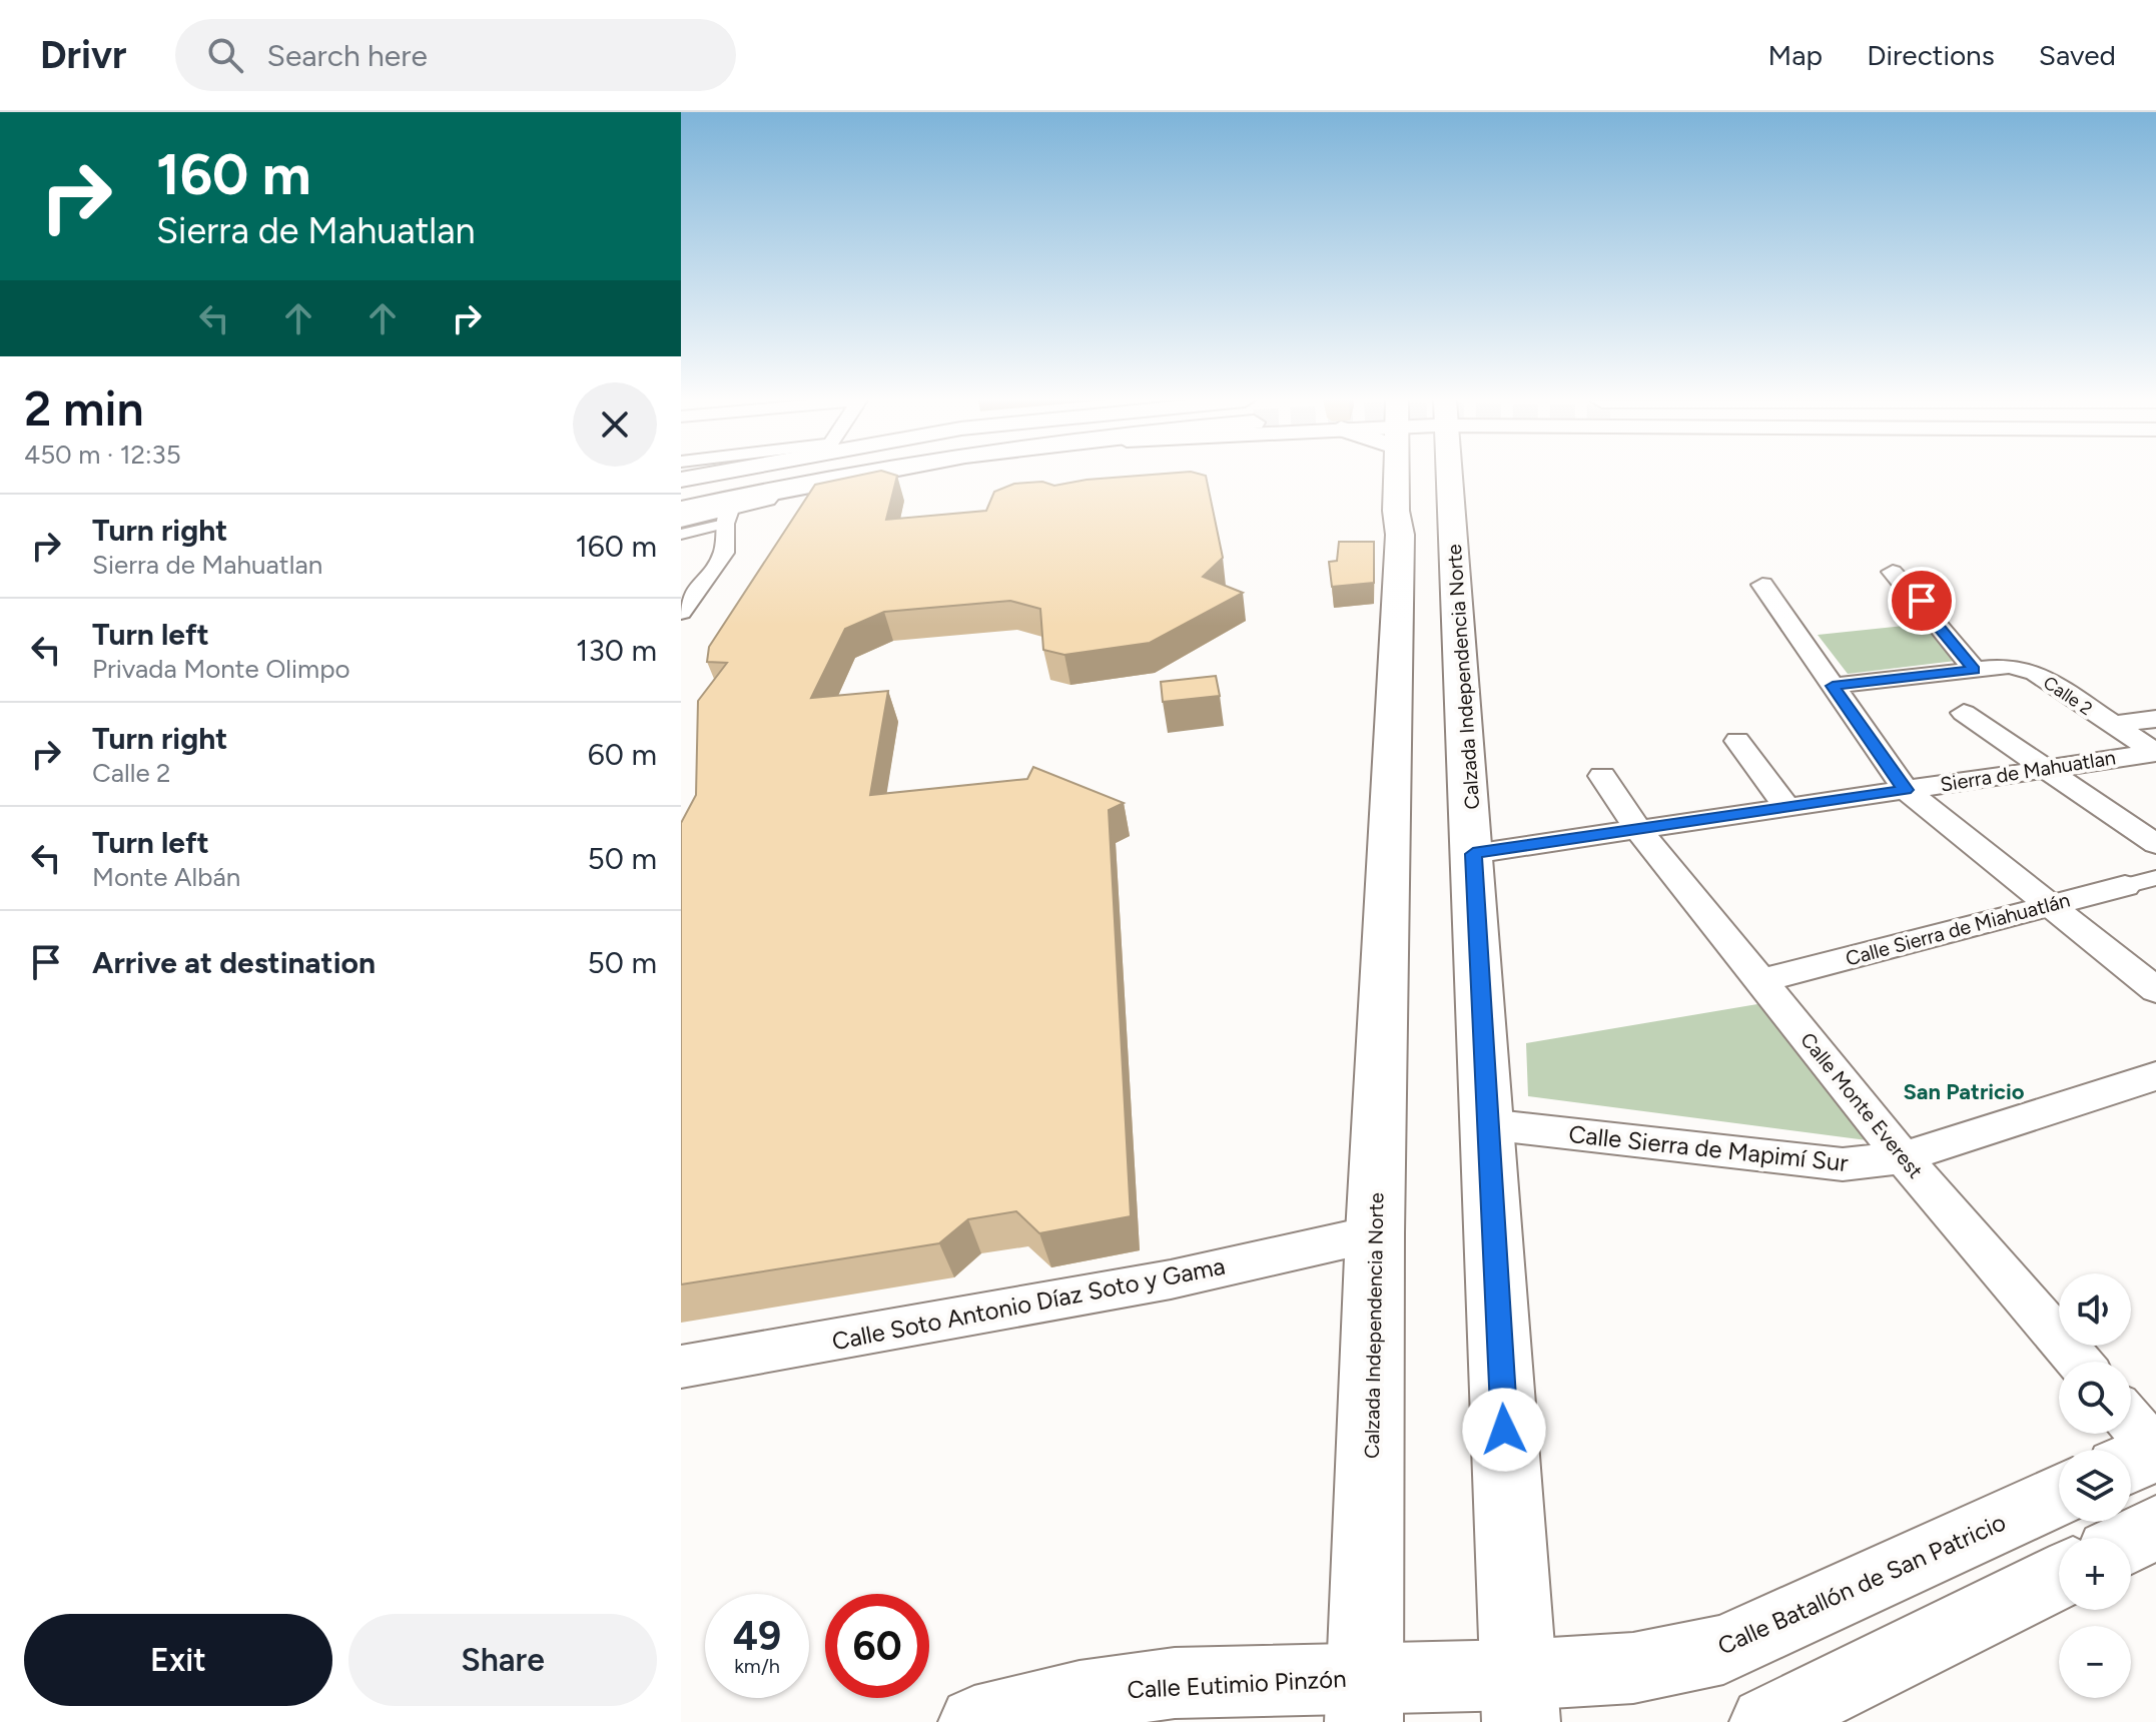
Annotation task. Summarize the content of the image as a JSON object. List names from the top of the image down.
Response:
{
  "streets": {
    "main road": ["Calzada Independencia Norte"],
    "street": [
      "Calle 2",
      "Sierra de Mahuatlan",
      "Calle Sierra de Miahuatlán",
      "Calle Monte Everest",
      "Calle Sierra de Mapimí Sur",
      "Calle Soto Antonio Díaz Soto y Gama",
      "Calle Batallón de San Patricio",
      "Calle Eutimio Pinzón"
    ]
  },
  "crossings": [
    ["Calzada Independencia Norte", "Sierra de Mahuatlan"],
    ["Calzada Independencia Norte", "Calle Sierra de Mapimí Sur"],
    ["Calzada Independencia Norte", "Calle Soto Antonio Díaz Soto y Gama"],
    ["Calzada Independencia Norte", "Calle Batallón de San Patricio"],
    ["Calzada Independencia Norte", "Calle Eutimio Pinzón"],
    ["Calle 2", "Sierra de Mahuatlan"],
    ["Sierra de Mahuatlan", "Calle Monte Everest"],
    ["Calle Sierra de Miahuatlán", "Calle Monte Everest"],
    ["Calle Monte Everest", "Calle Sierra de Mapimí Sur"],
    ["Calle Batallón de San Patricio", "Calle Eutimio Pinzón"]
  ],
  "districts": ["San Patricio"],
  "page": {
    "header": "Drivr",
    "search": "Search here",
    "nav": ["Map", "Directions", "Saved"],
    "turn": ["160 m", "Sierra de Mahuatlan"],
    "heading": ["2 min", "450 m · 12:35"],
    "list": [
      {
        "name": "Turn right",
        "note": "Sierra de Mahuatlan",
        "value": "160 m"
      },
      {
        "name": "Turn left",
        "note": "Privada Monte Olimpo",
        "value": "130 m"
      },
      {
        "name": "Turn right",
        "note": "Calle 2",
        "value": "60 m"
      },
      {
        "name": "Turn left",
        "note": "Monte Albán",
        "value": "50 m"
      },
      {
        "name": "Arrive at destination",
        "value": "50 m"
      }
    ],
    "map_buttons": ["+", "−"],
    "speed": "49 km/h",
    "limit": "60",
    "buttons": ["Exit", "Share"]
  }
}
